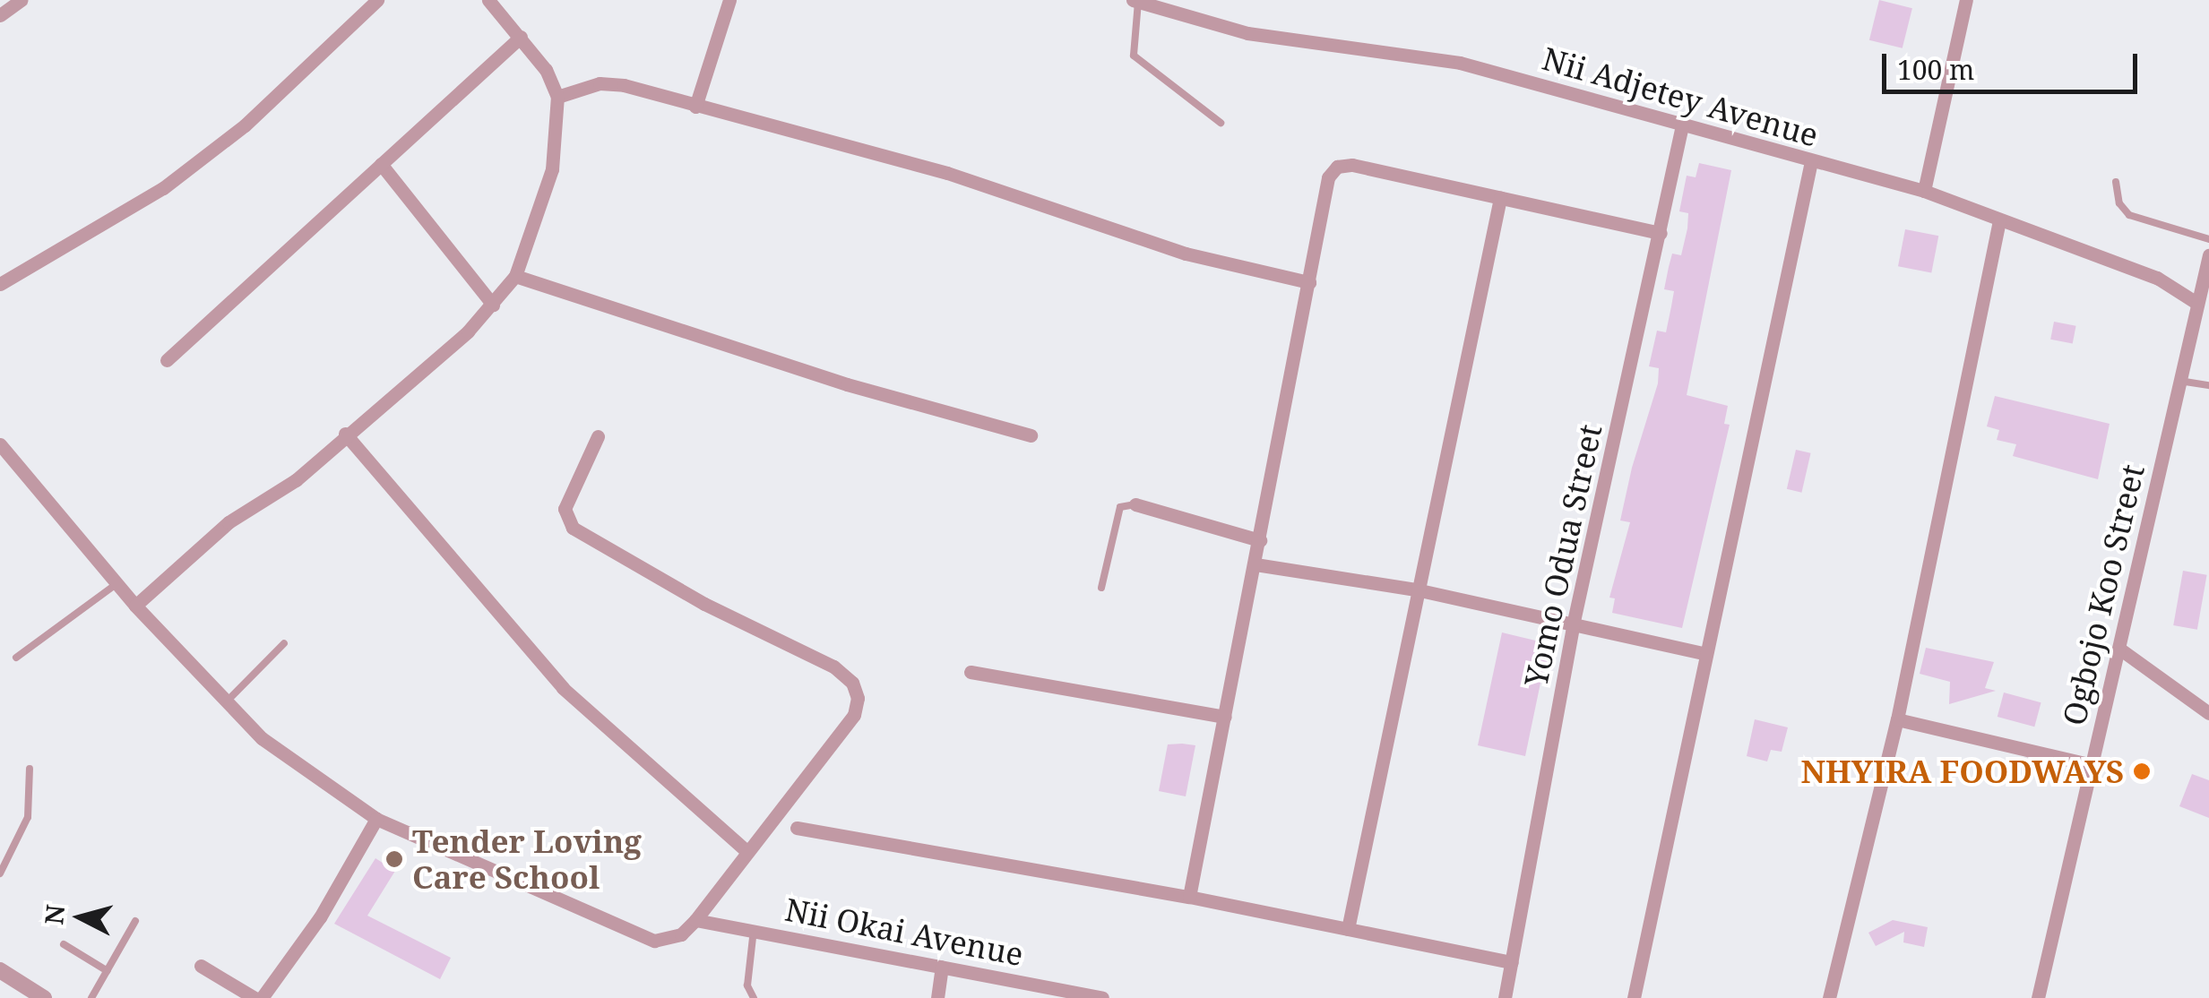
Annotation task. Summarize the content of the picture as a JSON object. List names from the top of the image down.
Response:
{
  "streets": {
    "street": [
      "Nii Adjetey Avenue",
      "Yomo Odua Street",
      "Ogbojo Koo Street",
      "Nii Okai Avenue"
    ]
  },
  "crossings": [
    ["Nii Adjetey Avenue", "Yomo Odua Street"],
    ["Nii Adjetey Avenue", "Ogbojo Koo Street"]
  ],
  "places": ["NHYIRA FOODWAYS", "Tender Loving Care School"],
  "scale_bar": "100 m",
  "north": "left"
}
